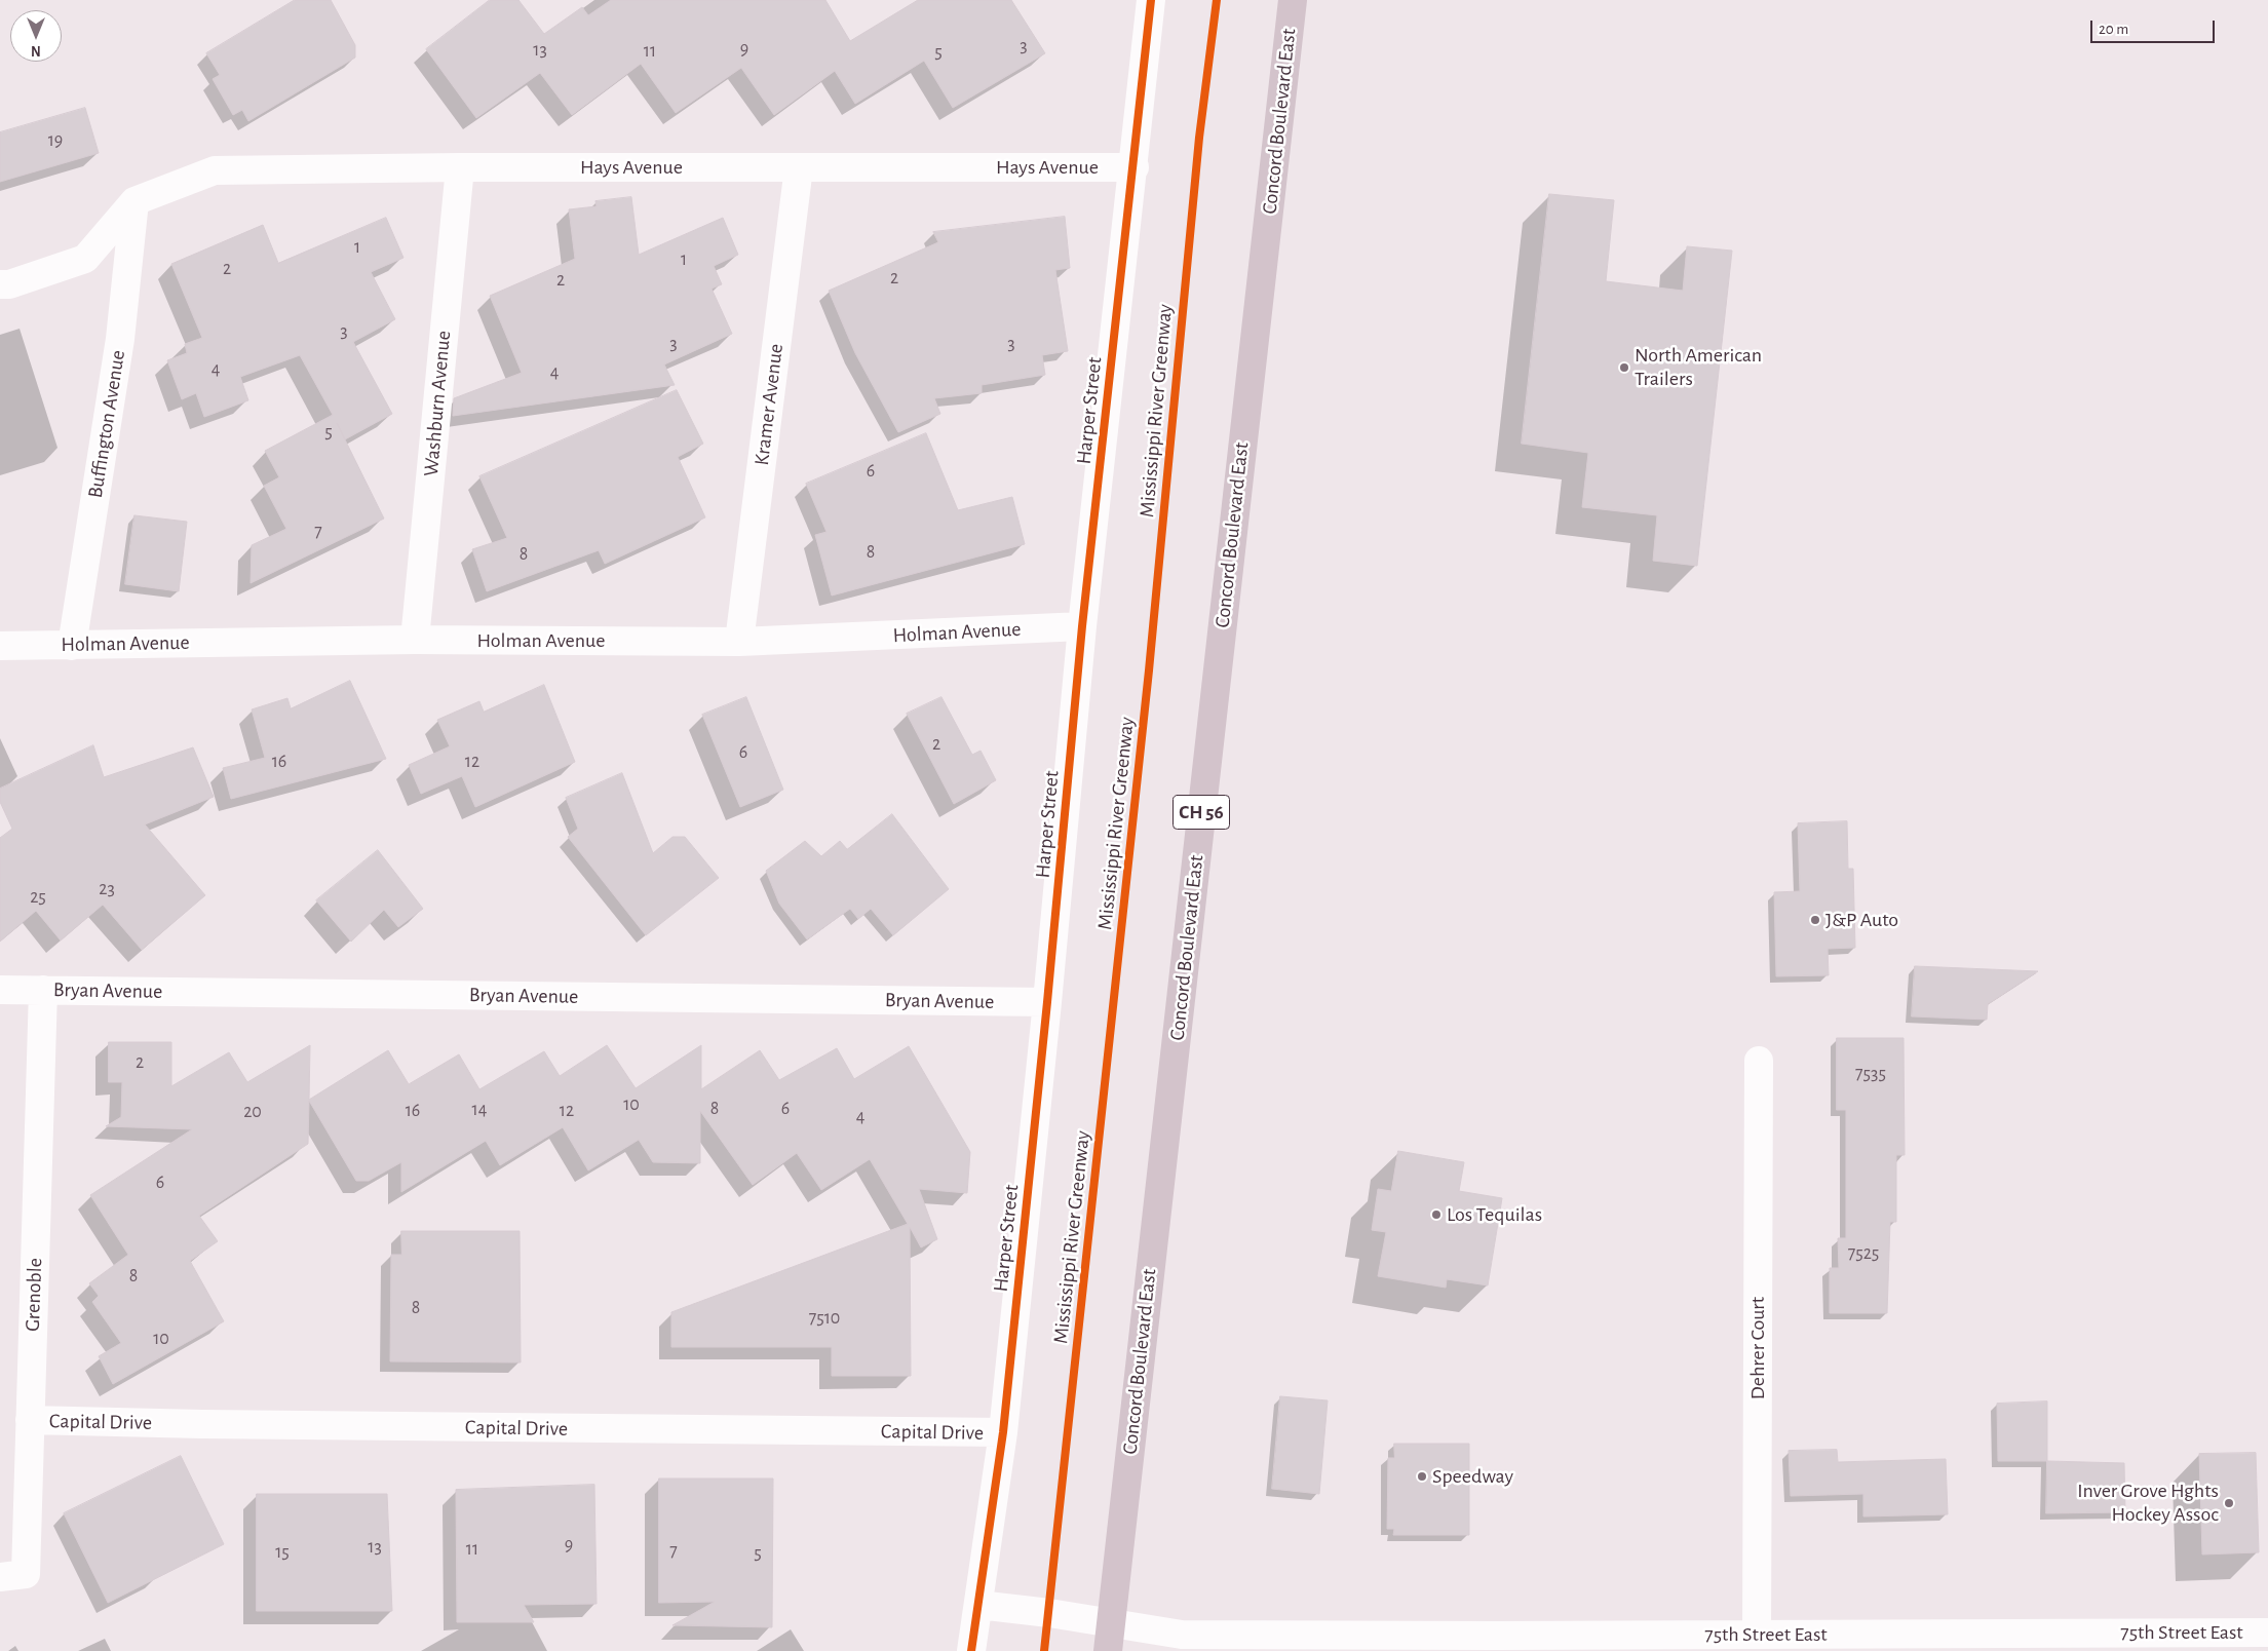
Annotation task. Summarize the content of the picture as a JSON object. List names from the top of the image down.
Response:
{
  "streets": {
    "main road": ["Concord Boulevard East", "CH 56"],
    "street": [
      "Hays Avenue",
      "Washburn Avenue",
      "Kramer Avenue",
      "Harper Street",
      "Buffington Avenue",
      "Holman Avenue",
      "Bryan Avenue",
      "Grenoble",
      "Dehrer Court",
      "Capital Drive",
      "75th Street East"
    ],
    "cycle path": ["Mississippi River Greenway"]
  },
  "crossings": [
    ["Concord Boulevard East", "75th Street East"],
    ["Hays Avenue", "Washburn Avenue"],
    ["Hays Avenue", "Kramer Avenue"],
    ["Hays Avenue", "Harper Street"],
    ["Hays Avenue", "Buffington Avenue"],
    ["Washburn Avenue", "Holman Avenue"],
    ["Kramer Avenue", "Holman Avenue"],
    ["Harper Street", "Holman Avenue"],
    ["Harper Street", "Bryan Avenue"],
    ["Harper Street", "Capital Drive"],
    ["Harper Street", "75th Street East"],
    ["Buffington Avenue", "Holman Avenue"],
    ["Bryan Avenue", "Grenoble"],
    ["Grenoble", "Capital Drive"],
    ["Dehrer Court", "75th Street East"]
  ],
  "places": [
    "North American Trailers",
    "J&P Auto",
    "Los Tequilas",
    "Speedway",
    "Inver Grove Hghts Hockey Assoc"
  ],
  "house_numbers": [
    "3",
    "9",
    "13",
    "11",
    "5",
    "19",
    "1",
    "1",
    "2",
    "2",
    "2",
    "3",
    "3",
    "3",
    "4",
    "4",
    "5",
    "6",
    "7",
    "8",
    "8",
    "2",
    "6",
    "16",
    "12",
    "23",
    "25",
    "2",
    "7535",
    "10",
    "8",
    "6",
    "14",
    "16",
    "12",
    "20",
    "4",
    "6",
    "7525",
    "8",
    "8",
    "7510",
    "10",
    "9",
    "13",
    "11",
    "7",
    "15",
    "5"
  ],
  "scale_bar": "20 m",
  "north": "bottom"
}
